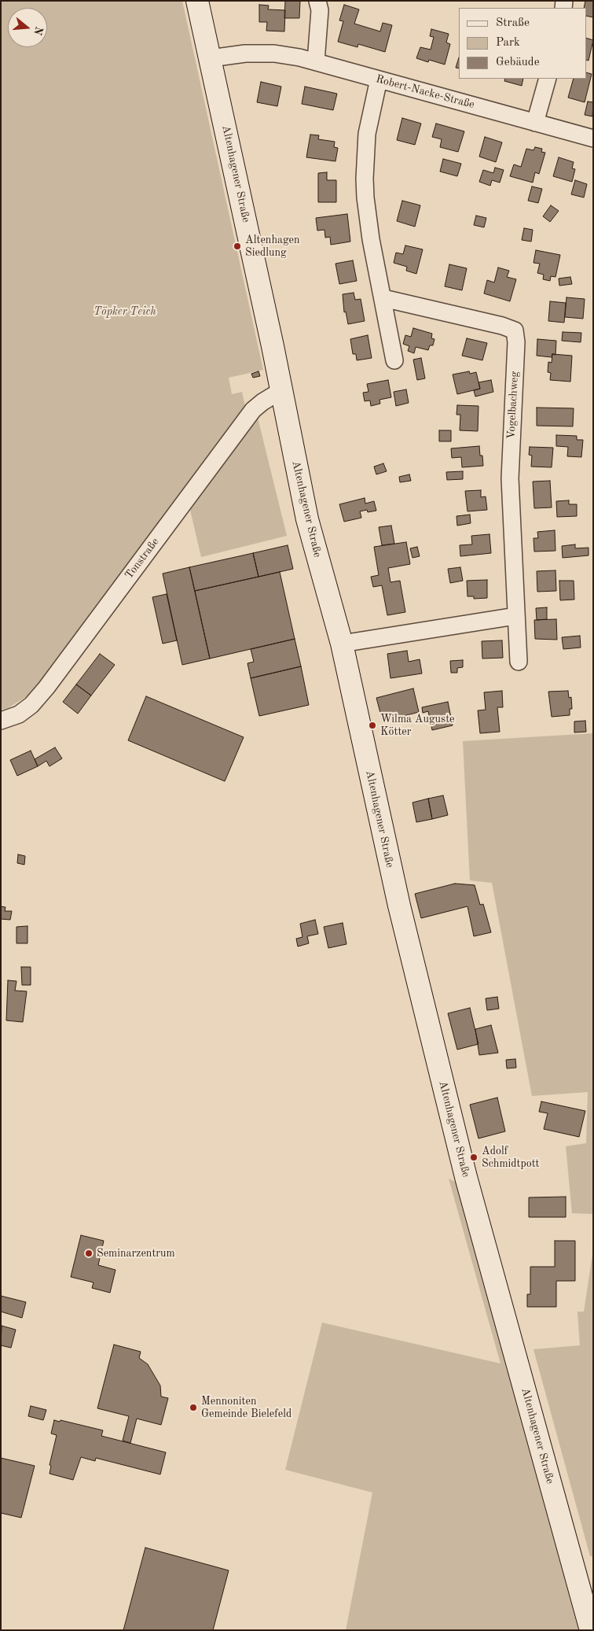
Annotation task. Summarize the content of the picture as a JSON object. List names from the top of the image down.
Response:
{
  "streets": {
    "main road": ["Altenhagener Straße"],
    "street": ["Robert-Nacke-Straße", "Vogelbachweg", "Tonstraße"]
  },
  "crossings": [
    ["Robert-Nacke-Straße", "Altenhagener Straße"],
    ["Altenhagener Straße", "Tonstraße"]
  ],
  "parks": ["Töpker Teich"],
  "places": [
    "Altenhagen Siedlung",
    "Wilma Auguste Kötter",
    "Adolf Schmidtpott",
    "Seminarzentrum",
    "Mennoniten Gemeinde Bielefeld"
  ],
  "legend": ["Straße", "Park", "Gebäude"],
  "north": "right"
}
